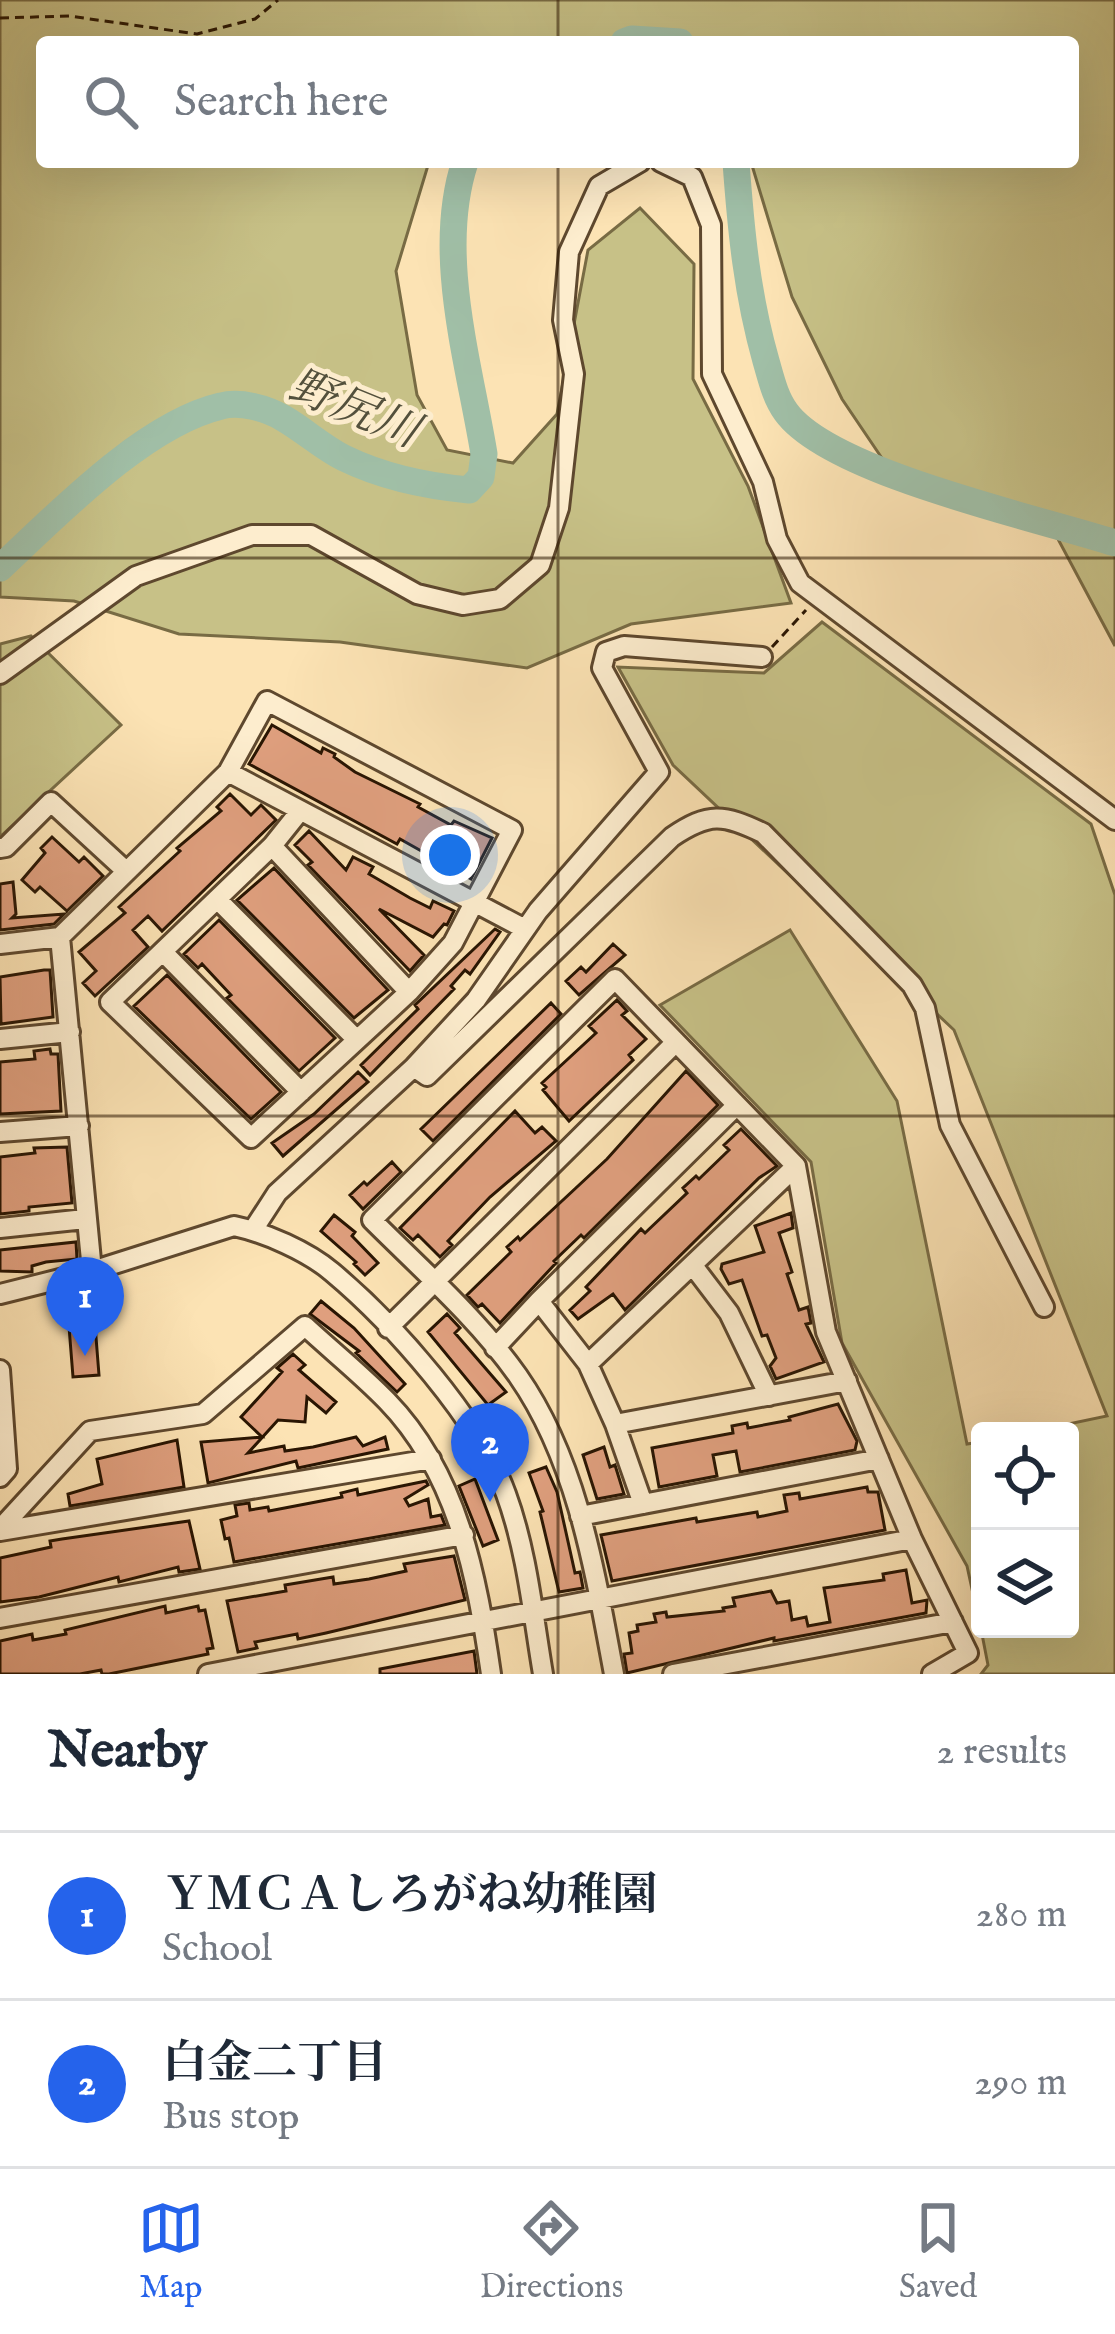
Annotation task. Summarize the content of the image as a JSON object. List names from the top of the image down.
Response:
{
  "water": ["野尻川"],
  "page": {
    "search": "Search here",
    "pins": ["1", "2"],
    "heading": ["Nearby", "2 results"],
    "list": [
      {
        "mark": "1",
        "name": "ＹＭＣＡしろがね幼稚園",
        "note": "School",
        "value": "280 m"
      },
      {
        "mark": "2",
        "name": "白金二丁目",
        "note": "Bus stop",
        "value": "290 m"
      }
    ],
    "nav": ["Map", "Directions", "Saved"]
  }
}
